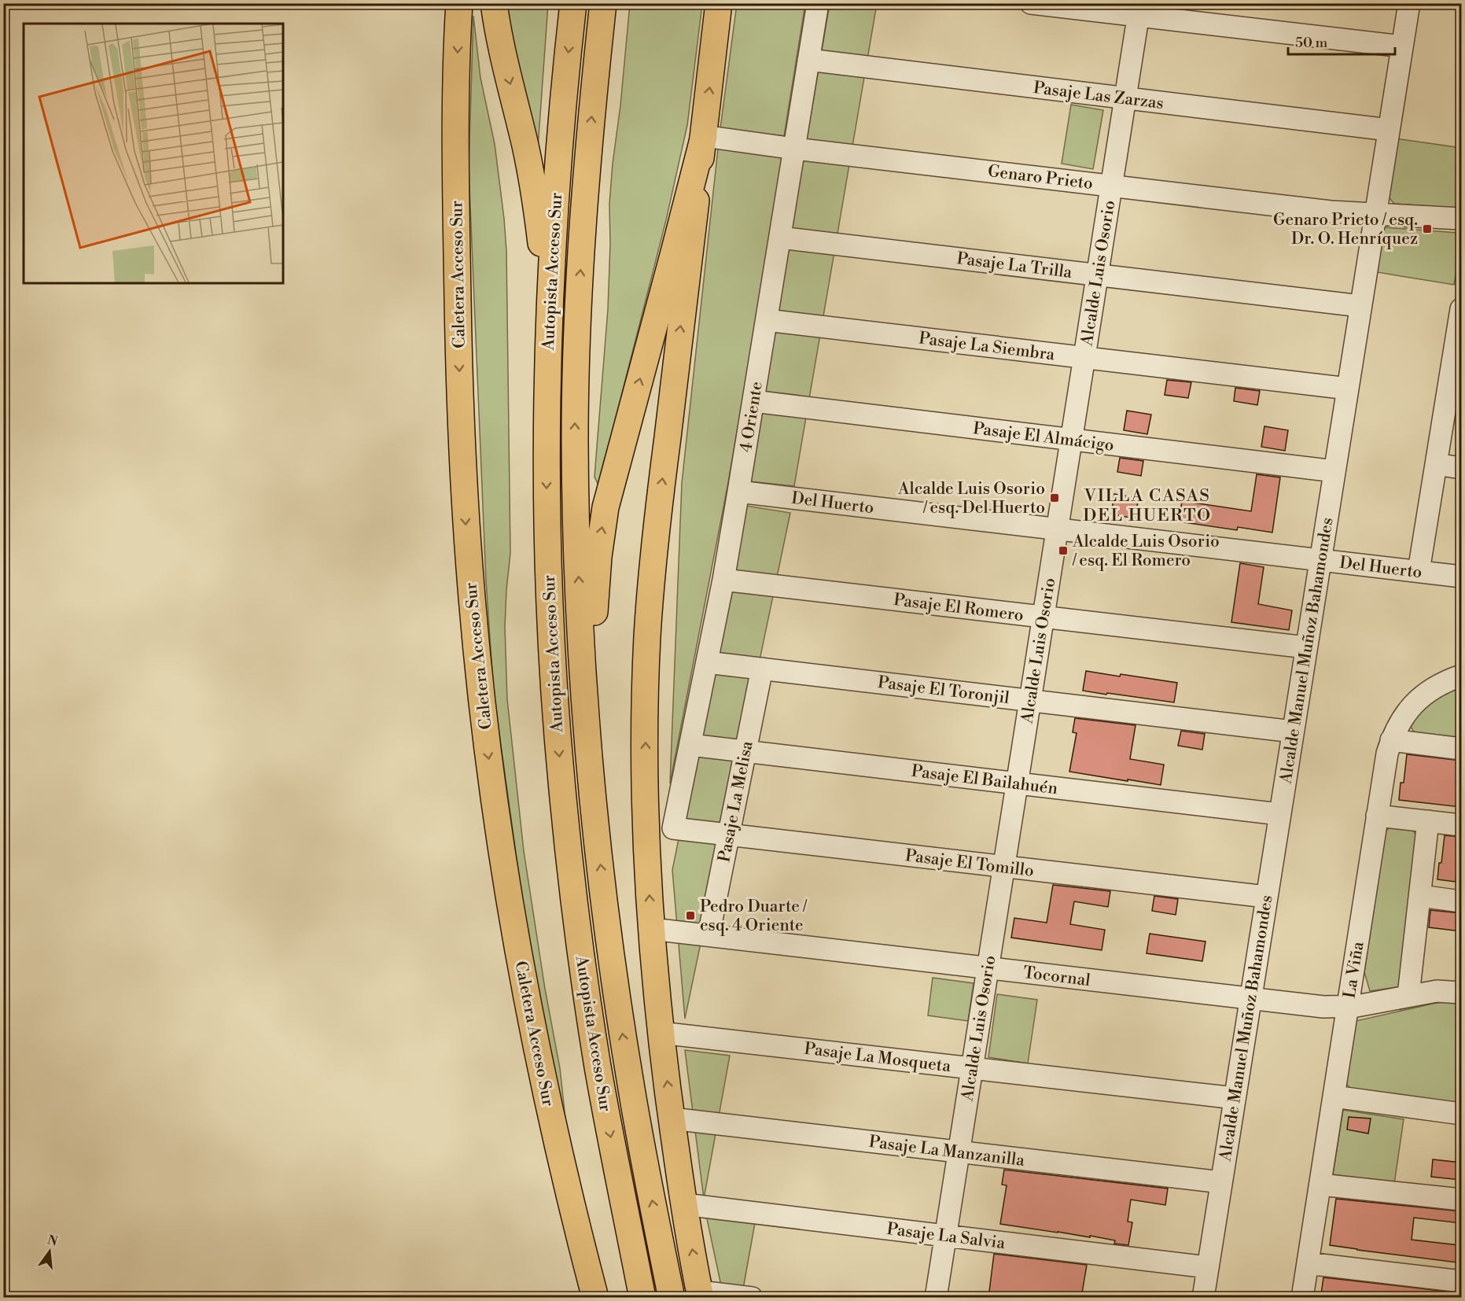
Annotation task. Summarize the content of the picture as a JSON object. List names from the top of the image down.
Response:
{
  "streets": {
    "main road": ["Autopista Acceso Sur", "Caletera Acceso Sur"],
    "street": [
      "Pasaje Las Zarzas",
      "Genaro Prieto",
      "Pasaje La Trilla",
      "Alcalde Luis Osorio",
      "Pasaje La Siembra",
      "4 Oriente",
      "Pasaje El Almácigo",
      "Del Huerto",
      "Pasaje El Romero",
      "Alcalde Manuel Muñoz Bahamondes",
      "Pasaje El Toronjil",
      "Pasaje El Bailahuén",
      "Pasaje La Melisa",
      "Pasaje El Tomillo",
      "La Viña",
      "Tocornal",
      "Pasaje La Mosqueta",
      "Pasaje La Manzanilla",
      "Pasaje La Salvia"
    ]
  },
  "crossings": [
    ["Pasaje Las Zarzas", "Alcalde Luis Osorio"],
    ["Pasaje Las Zarzas", "4 Oriente"],
    ["Pasaje Las Zarzas", "Alcalde Manuel Muñoz Bahamondes"],
    ["Genaro Prieto", "Alcalde Luis Osorio"],
    ["Genaro Prieto", "4 Oriente"],
    ["Genaro Prieto", "Alcalde Manuel Muñoz Bahamondes"],
    ["Pasaje La Trilla", "Alcalde Luis Osorio"],
    ["Pasaje La Trilla", "4 Oriente"],
    ["Pasaje La Trilla", "Alcalde Manuel Muñoz Bahamondes"],
    ["Alcalde Luis Osorio", "Pasaje La Siembra"],
    ["Alcalde Luis Osorio", "Pasaje El Almácigo"],
    ["Alcalde Luis Osorio", "Del Huerto"],
    ["Alcalde Luis Osorio", "Pasaje El Romero"],
    ["Alcalde Luis Osorio", "Pasaje El Toronjil"],
    ["Alcalde Luis Osorio", "Pasaje El Bailahuén"],
    ["Alcalde Luis Osorio", "Pasaje El Tomillo"],
    ["Alcalde Luis Osorio", "Tocornal"],
    ["Alcalde Luis Osorio", "Pasaje La Mosqueta"],
    ["Alcalde Luis Osorio", "Pasaje La Manzanilla"],
    ["Alcalde Luis Osorio", "Pasaje La Salvia"],
    ["Pasaje La Siembra", "4 Oriente"],
    ["Pasaje La Siembra", "Alcalde Manuel Muñoz Bahamondes"],
    ["4 Oriente", "Pasaje El Almácigo"],
    ["4 Oriente", "Del Huerto"],
    ["4 Oriente", "Pasaje El Romero"],
    ["4 Oriente", "Pasaje El Toronjil"],
    ["4 Oriente", "Pasaje El Bailahuén"],
    ["4 Oriente", "Pasaje El Tomillo"],
    ["Pasaje El Almácigo", "Alcalde Manuel Muñoz Bahamondes"],
    ["Del Huerto", "Alcalde Manuel Muñoz Bahamondes"],
    ["Pasaje El Romero", "Alcalde Manuel Muñoz Bahamondes"],
    ["Alcalde Manuel Muñoz Bahamondes", "Pasaje El Toronjil"],
    ["Alcalde Manuel Muñoz Bahamondes", "Pasaje El Bailahuén"],
    ["Alcalde Manuel Muñoz Bahamondes", "Pasaje El Tomillo"],
    ["Alcalde Manuel Muñoz Bahamondes", "Tocornal"],
    ["Alcalde Manuel Muñoz Bahamondes", "Pasaje La Mosqueta"],
    ["Alcalde Manuel Muñoz Bahamondes", "Pasaje La Manzanilla"],
    ["Alcalde Manuel Muñoz Bahamondes", "Pasaje La Salvia"],
    ["Pasaje El Toronjil", "Pasaje La Melisa"],
    ["Pasaje El Bailahuén", "Pasaje La Melisa"],
    ["Pasaje La Melisa", "Pasaje El Tomillo"],
    ["Pasaje La Melisa", "Tocornal"],
    ["La Viña", "Tocornal"]
  ],
  "districts": ["VILLA CASAS DEL HUERTO"],
  "places": {
    "transit": [
      "Genaro Prieto / esq. Dr. O. Henríquez",
      "Alcalde Luis Osorio / esq. Del Huerto",
      "Alcalde Luis Osorio / esq. El Romero",
      "Pedro Duarte / esq. 4 Oriente"
    ]
  },
  "scale_bar": "50 m",
  "north": "top"
}
